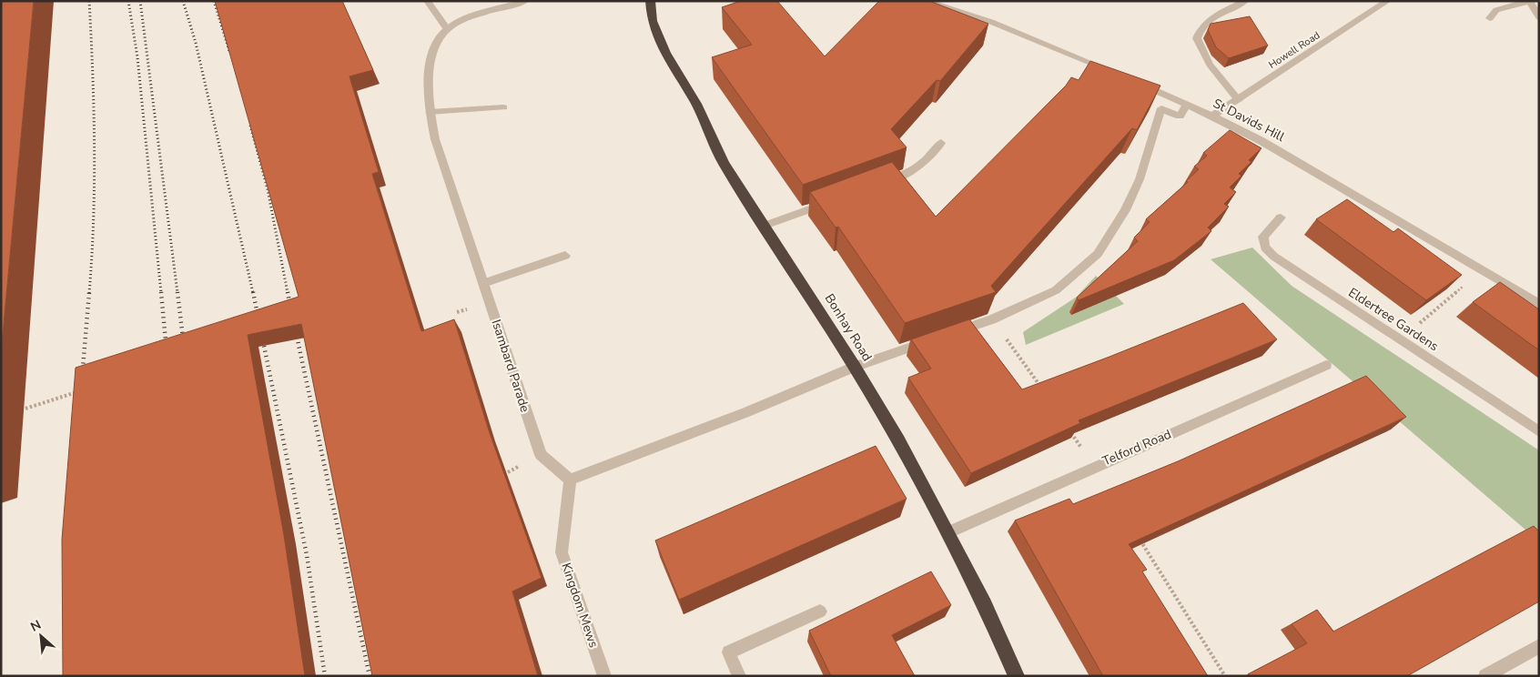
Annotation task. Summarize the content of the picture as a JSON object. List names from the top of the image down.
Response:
{
  "streets": {
    "highway": ["Bonhay Road"],
    "street": [
      "Howell Road",
      "St Davids Hill",
      "Eldertree Gardens",
      "Isambard Parade",
      "Telford Road",
      "Kingdom Mews"
    ]
  },
  "crossings": [
    ["Howell Road", "St Davids Hill"],
    ["Bonhay Road", "Telford Road"],
    ["Isambard Parade", "Kingdom Mews"]
  ],
  "north": "top left"
}
